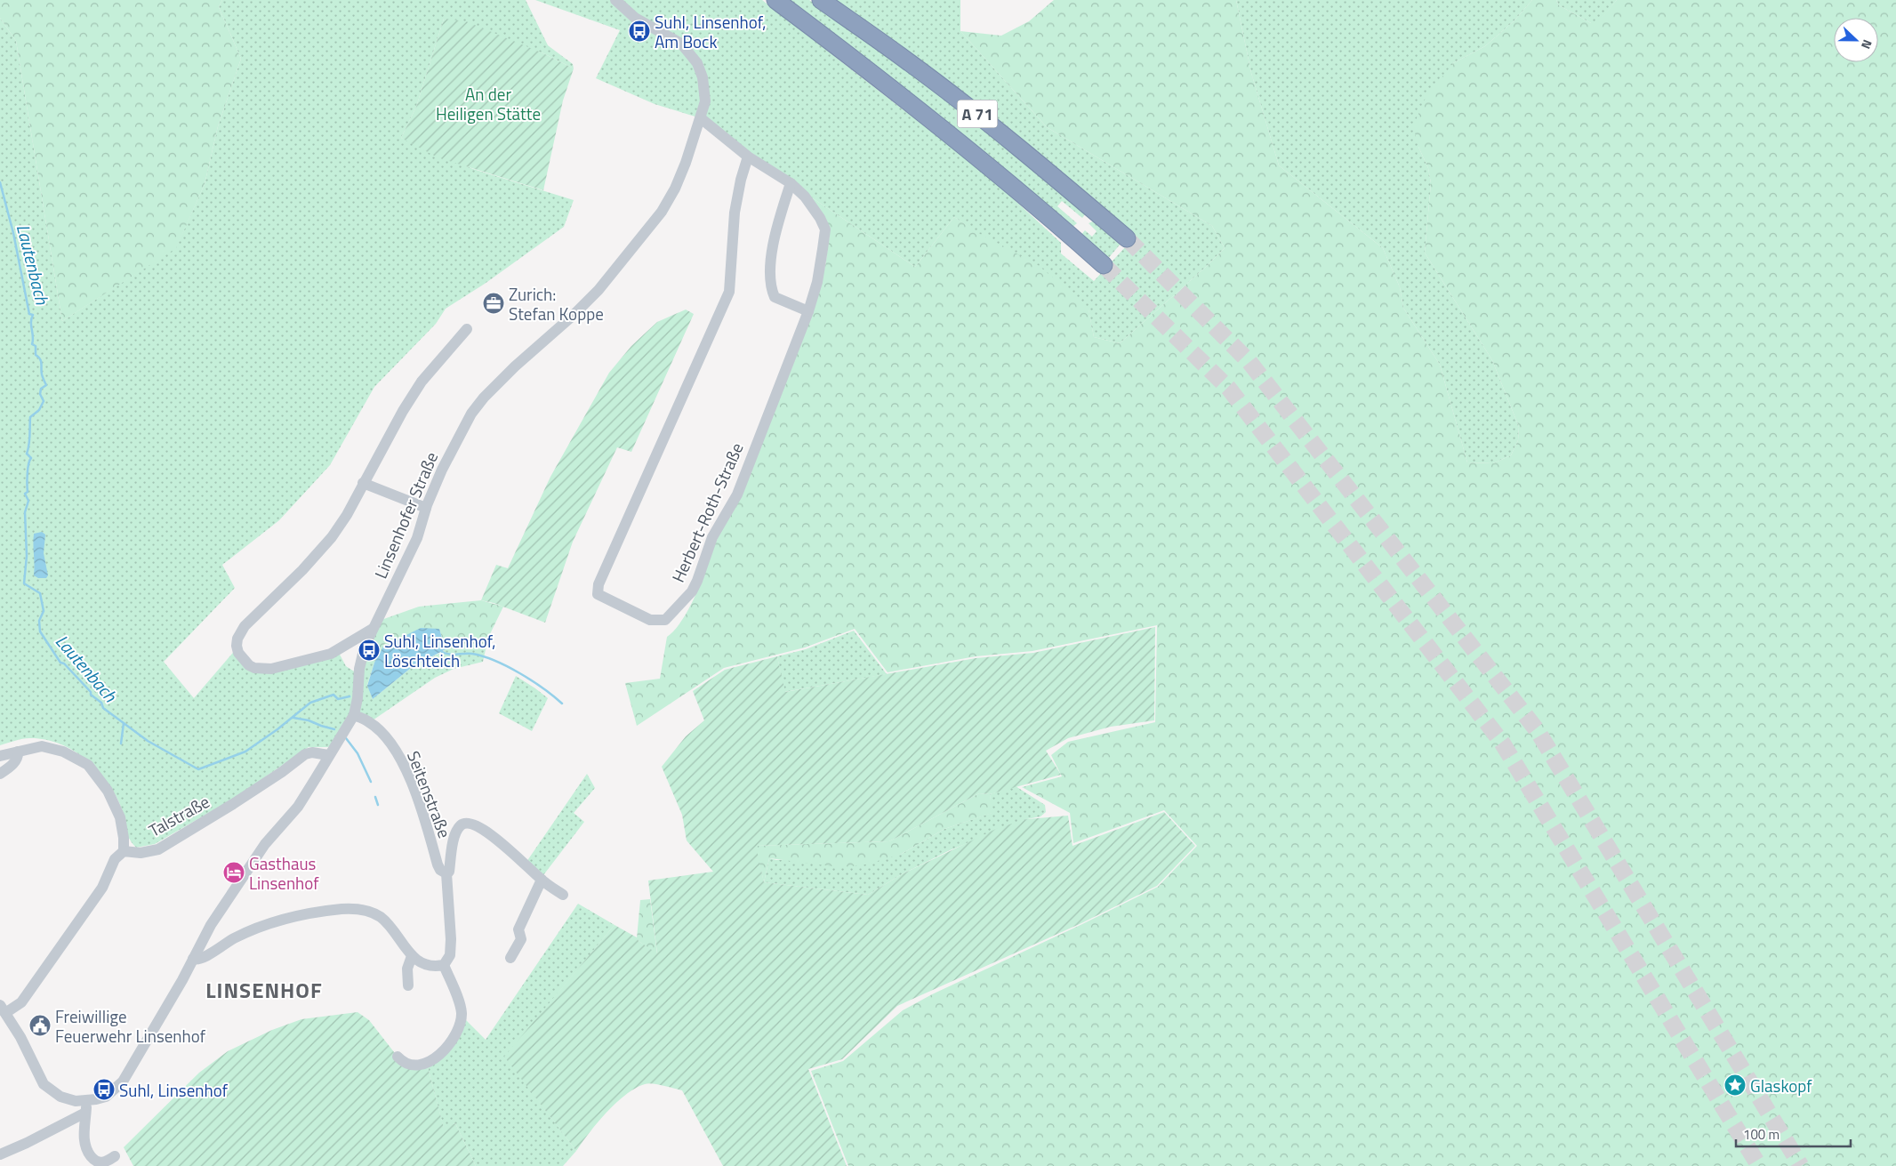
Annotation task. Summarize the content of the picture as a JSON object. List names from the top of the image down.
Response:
{
  "streets": {
    "highway": ["A 71"],
    "street": [
      "Herbert-Roth-Straße",
      "Linsenhofer Straße",
      "Seitenstraße",
      "Talstraße"
    ]
  },
  "crossings": [
    ["Herbert-Roth-Straße", "Linsenhofer Straße"],
    ["Linsenhofer Straße", "Seitenstraße"],
    ["Linsenhofer Straße", "Talstraße"]
  ],
  "districts": ["LINSENHOF"],
  "water": ["Lautenbach"],
  "parks": ["An der Heiligen Stätte"],
  "places": {
    "bus stop": ["Suhl, Linsenhof, Am Bock", "Suhl, Linsenhof, Löschteich", "Suhl, Linsenhof"],
    "office": ["Zurich: Stefan Koppe"],
    "hotel": ["Gasthaus Linsenhof"],
    "public building": ["Freiwillige Feuerwehr Linsenhof"],
    "place": ["Glaskopf"]
  },
  "scale_bar": "100 m",
  "north": "right"
}
